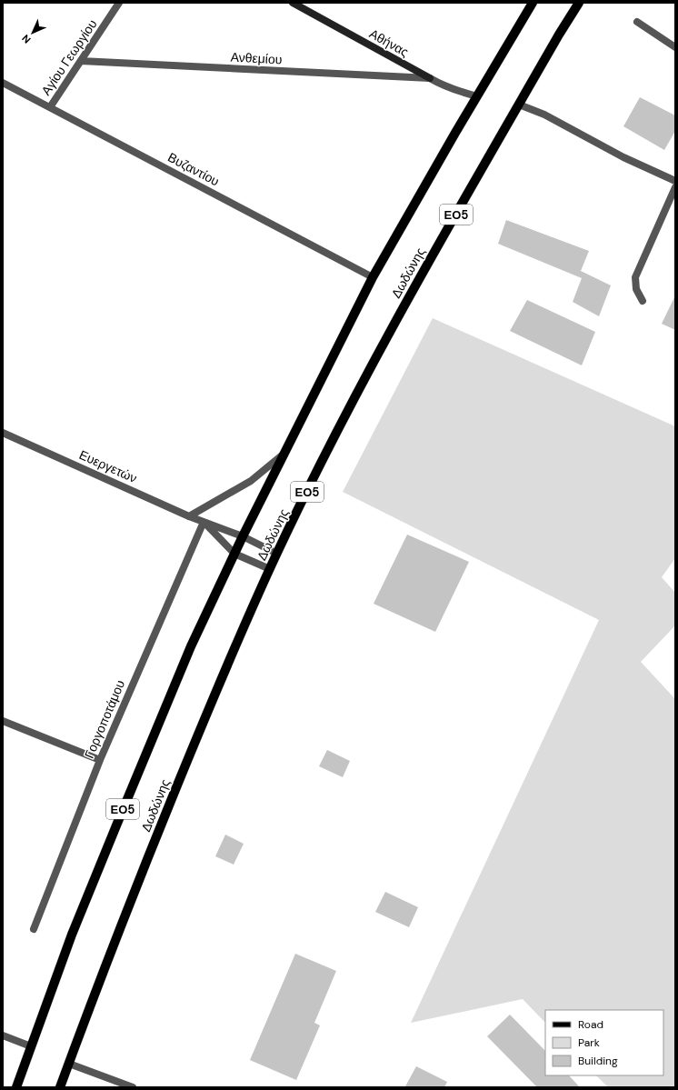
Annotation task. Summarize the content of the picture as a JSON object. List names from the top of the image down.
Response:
{
  "streets": {
    "main road": ["ΕΟ5", "Δωδώνης"],
    "street": [
      "Αθήνας",
      "Αγίου Γεωργίου",
      "Ανθεμίου",
      "Βυζαντίου",
      "Ευεργετών",
      "Γοργοποτάμου"
    ]
  },
  "crossings": [
    ["Αθήνας", "Ανθεμίου"],
    ["Αθήνας", "Δωδώνης"],
    ["Αγίου Γεωργίου", "Ανθεμίου"],
    ["Αγίου Γεωργίου", "Βυζαντίου"],
    ["Βυζαντίου", "Δωδώνης"],
    ["Δωδώνης", "Ευεργετών"],
    ["Ευεργετών", "Γοργοποτάμου"]
  ],
  "legend": ["Road", "Park", "Building"],
  "north": "bottom left"
}
